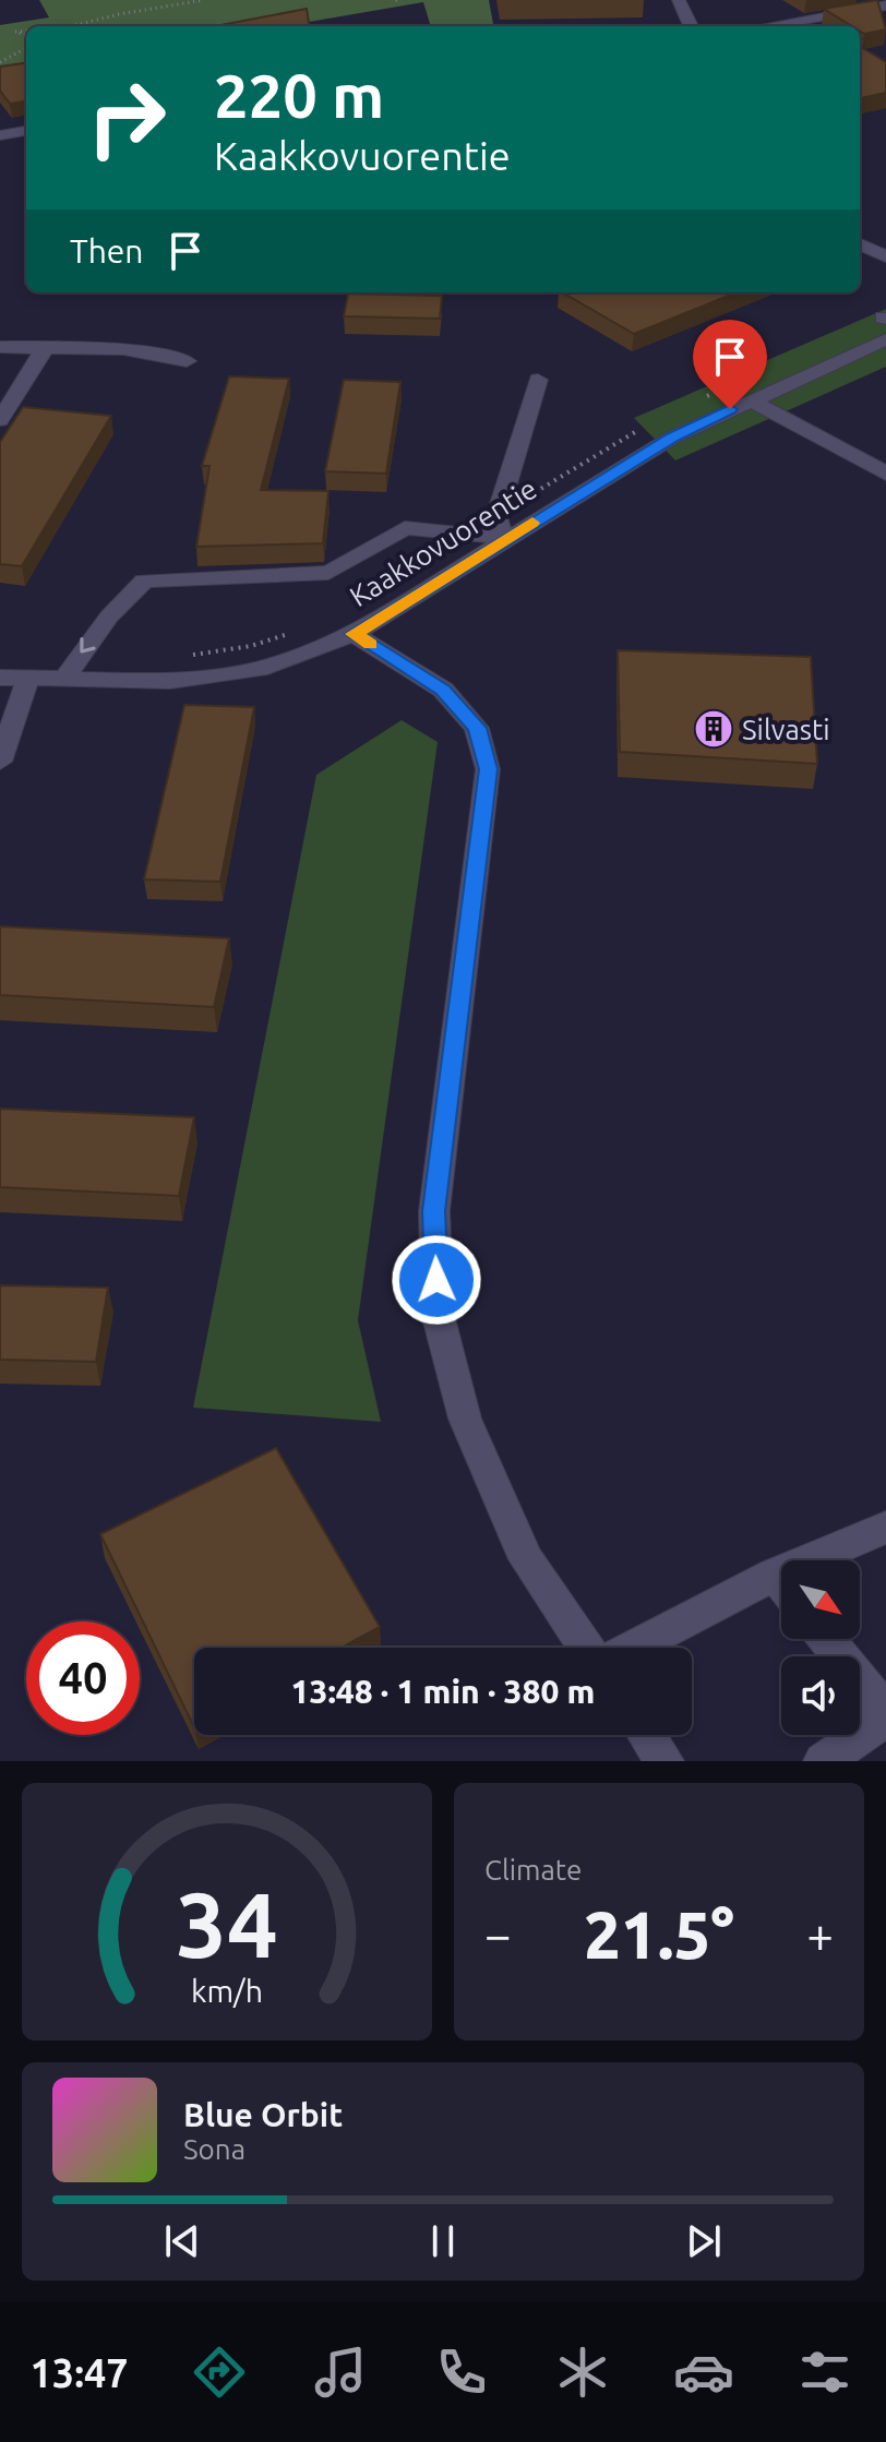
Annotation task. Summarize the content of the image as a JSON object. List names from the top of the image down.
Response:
{
  "streets": {
    "street": ["Kaakkovuorentie"]
  },
  "places": {
    "building": ["Silvasti"]
  },
  "north": "bottom right",
  "page": {
    "turn": ["220 m", "Kaakkovuorentie"],
    "then": "Then",
    "limit": "40",
    "trip": "13:48 · 1 min · 380 m",
    "tile": "Climate",
    "heat": ["−", "21.5°", "+"],
    "song": ["Blue Orbit", "Sona"],
    "tabs": "13:47",
    "gauge": ["34", "km/h"]
  }
}
